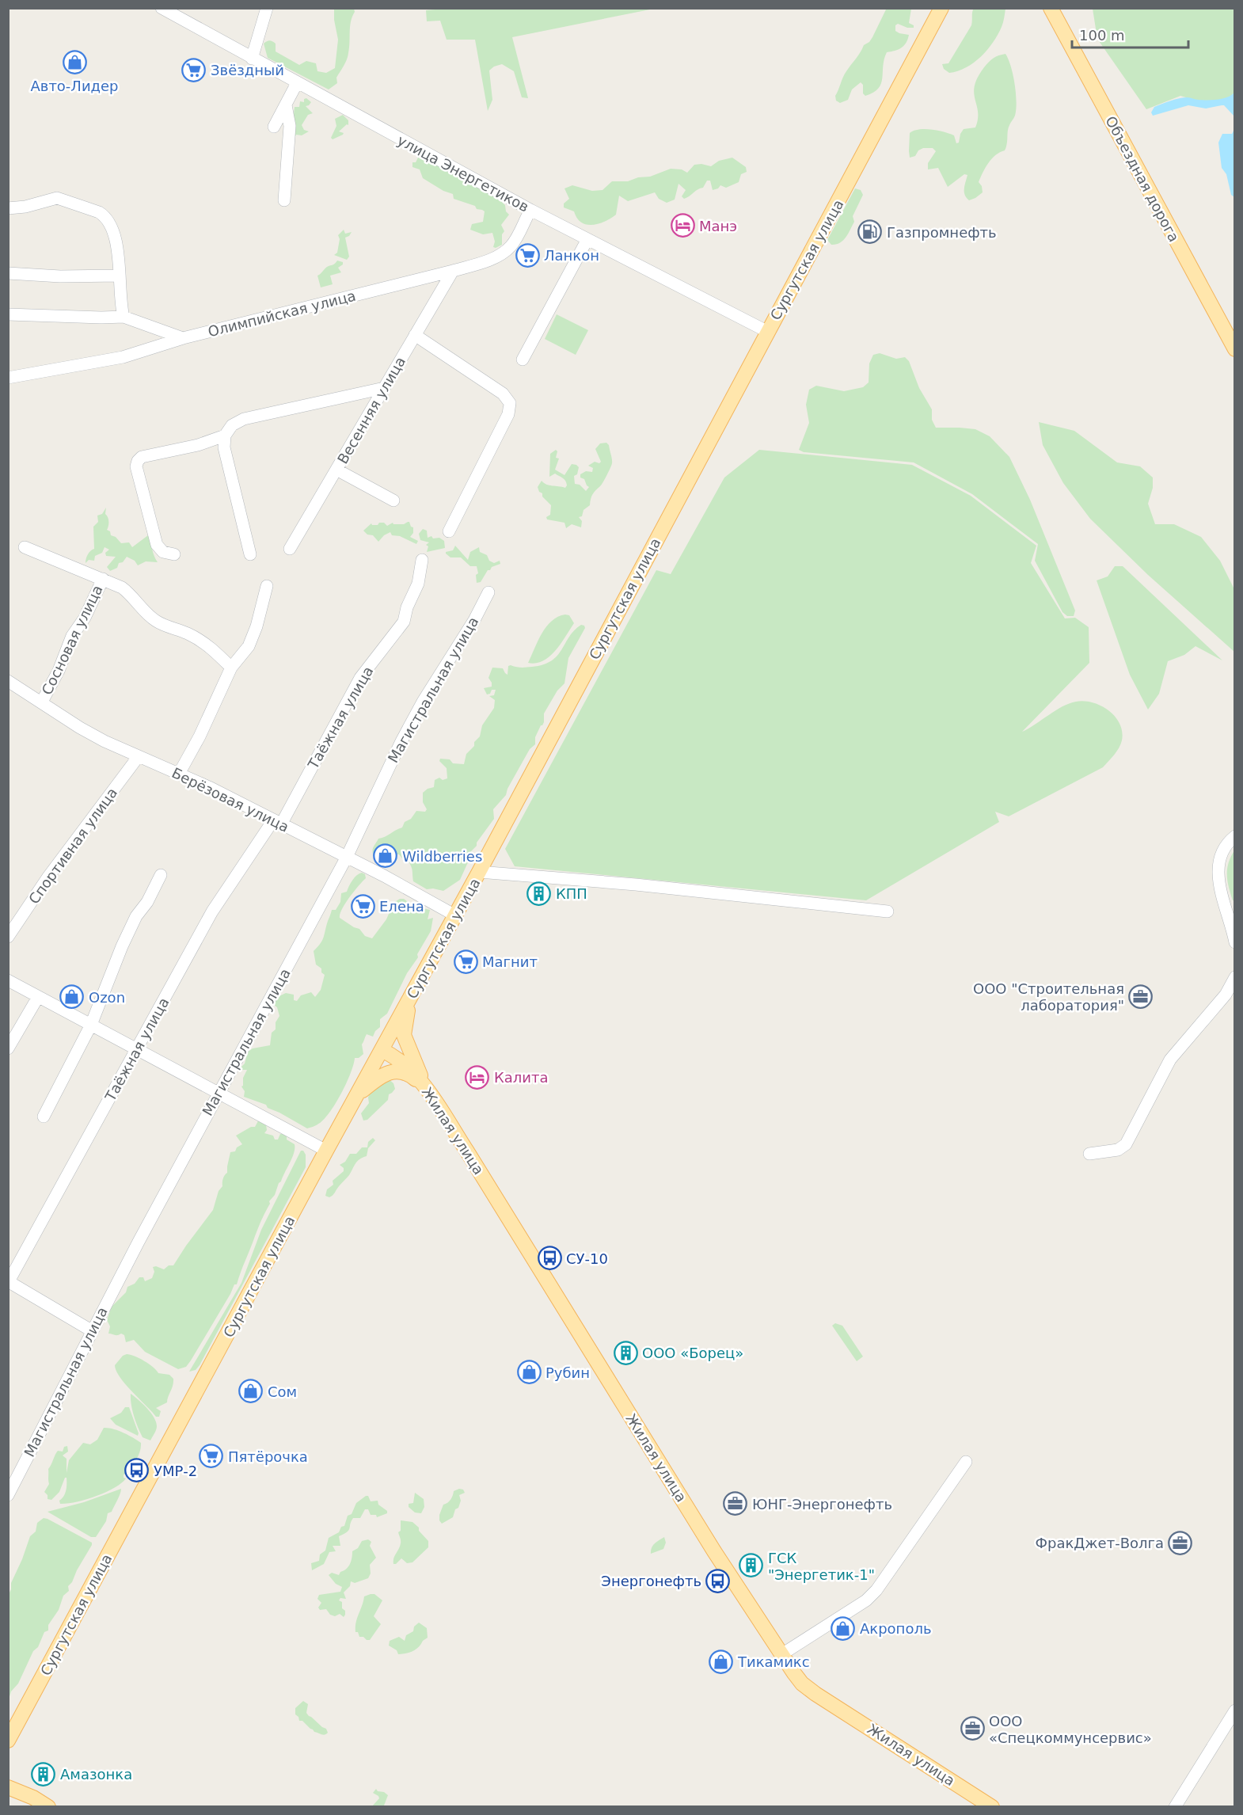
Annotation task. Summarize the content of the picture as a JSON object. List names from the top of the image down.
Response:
{
  "streets": {
    "main road": ["Объездная дорога", "Сургутская улица", "Жилая улица"],
    "street": [
      "улица Энергетиков",
      "Олимпийская улица",
      "Весенняя улица",
      "Сосновая улица",
      "Магистральная улица",
      "Таёжная улица",
      "Берёзовая улица",
      "Спортивная улица"
    ]
  },
  "crossings": [
    ["улица Энергетиков", "Сургутская улица"],
    ["улица Энергетиков", "Олимпийская улица"],
    ["Сургутская улица", "Берёзовая улица"],
    ["Сургутская улица", "Жилая улица"],
    ["Олимпийская улица", "Весенняя улица"],
    ["Сосновая улица", "Берёзовая улица"],
    ["Магистральная улица", "Берёзовая улица"],
    ["Таёжная улица", "Берёзовая улица"],
    ["Берёзовая улица", "Спортивная улица"]
  ],
  "places": {
    "shop": [
      "Авто-Лидер",
      "Wildberries",
      "Ozon",
      "Рубин",
      "Сом",
      "Акрополь",
      "Тикамикс"
    ],
    "supermarket": [
      "Звёздный",
      "Ланкон",
      "Елена",
      "Магнит",
      "Пятёрочка"
    ],
    "hotel": ["Манэ", "Калита"],
    "fuel station": ["Газпромнефть"],
    "building": [
      "КПП",
      "ООО «Борец»",
      "ГСК \"Энергетик-1\"",
      "Амазонка"
    ],
    "office": [
      "ООО \"Строительная лаборатория\"",
      "ЮНГ-Энергонефть",
      "ФракДжет-Волга",
      "ООО «Спецкоммунсервис»"
    ],
    "bus stop": ["СУ-10", "УМР-2", "Энергонефть"]
  },
  "scale_bar": "100 m"
}
